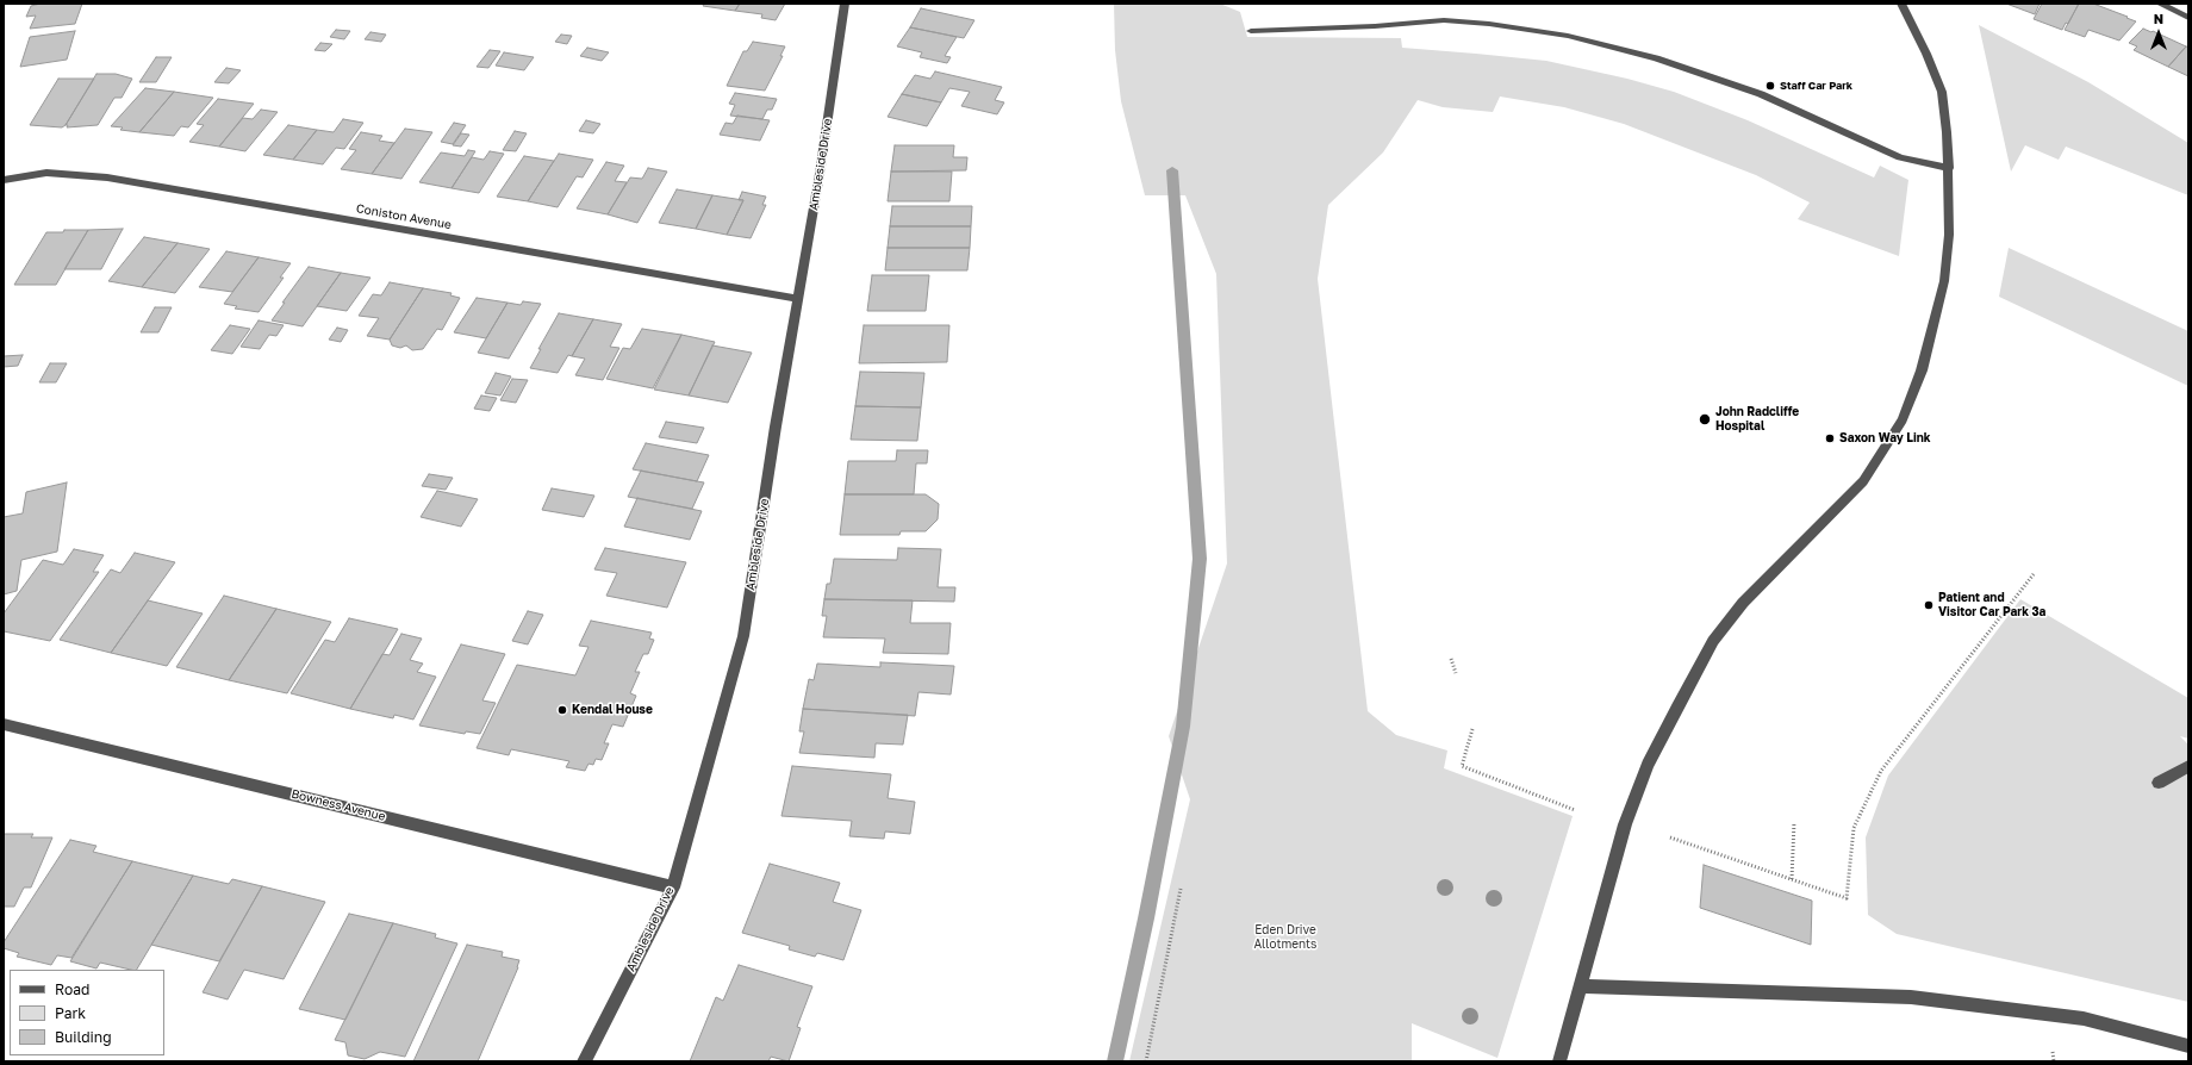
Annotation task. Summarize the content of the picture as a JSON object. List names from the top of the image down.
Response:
{
  "streets": {
    "street": ["Ambleside Drive", "Coniston Avenue", "Bowness Avenue"]
  },
  "crossings": [
    ["Ambleside Drive", "Coniston Avenue"],
    ["Ambleside Drive", "Bowness Avenue"]
  ],
  "parks": ["Eden Drive Allotments"],
  "places": [
    "Staff Car Park",
    "John Radcliffe Hospital",
    "Saxon Way Link",
    "Patient and Visitor Car Park 3a",
    "Kendal House"
  ],
  "legend": ["Road", "Park", "Building"],
  "north": "top"
}
